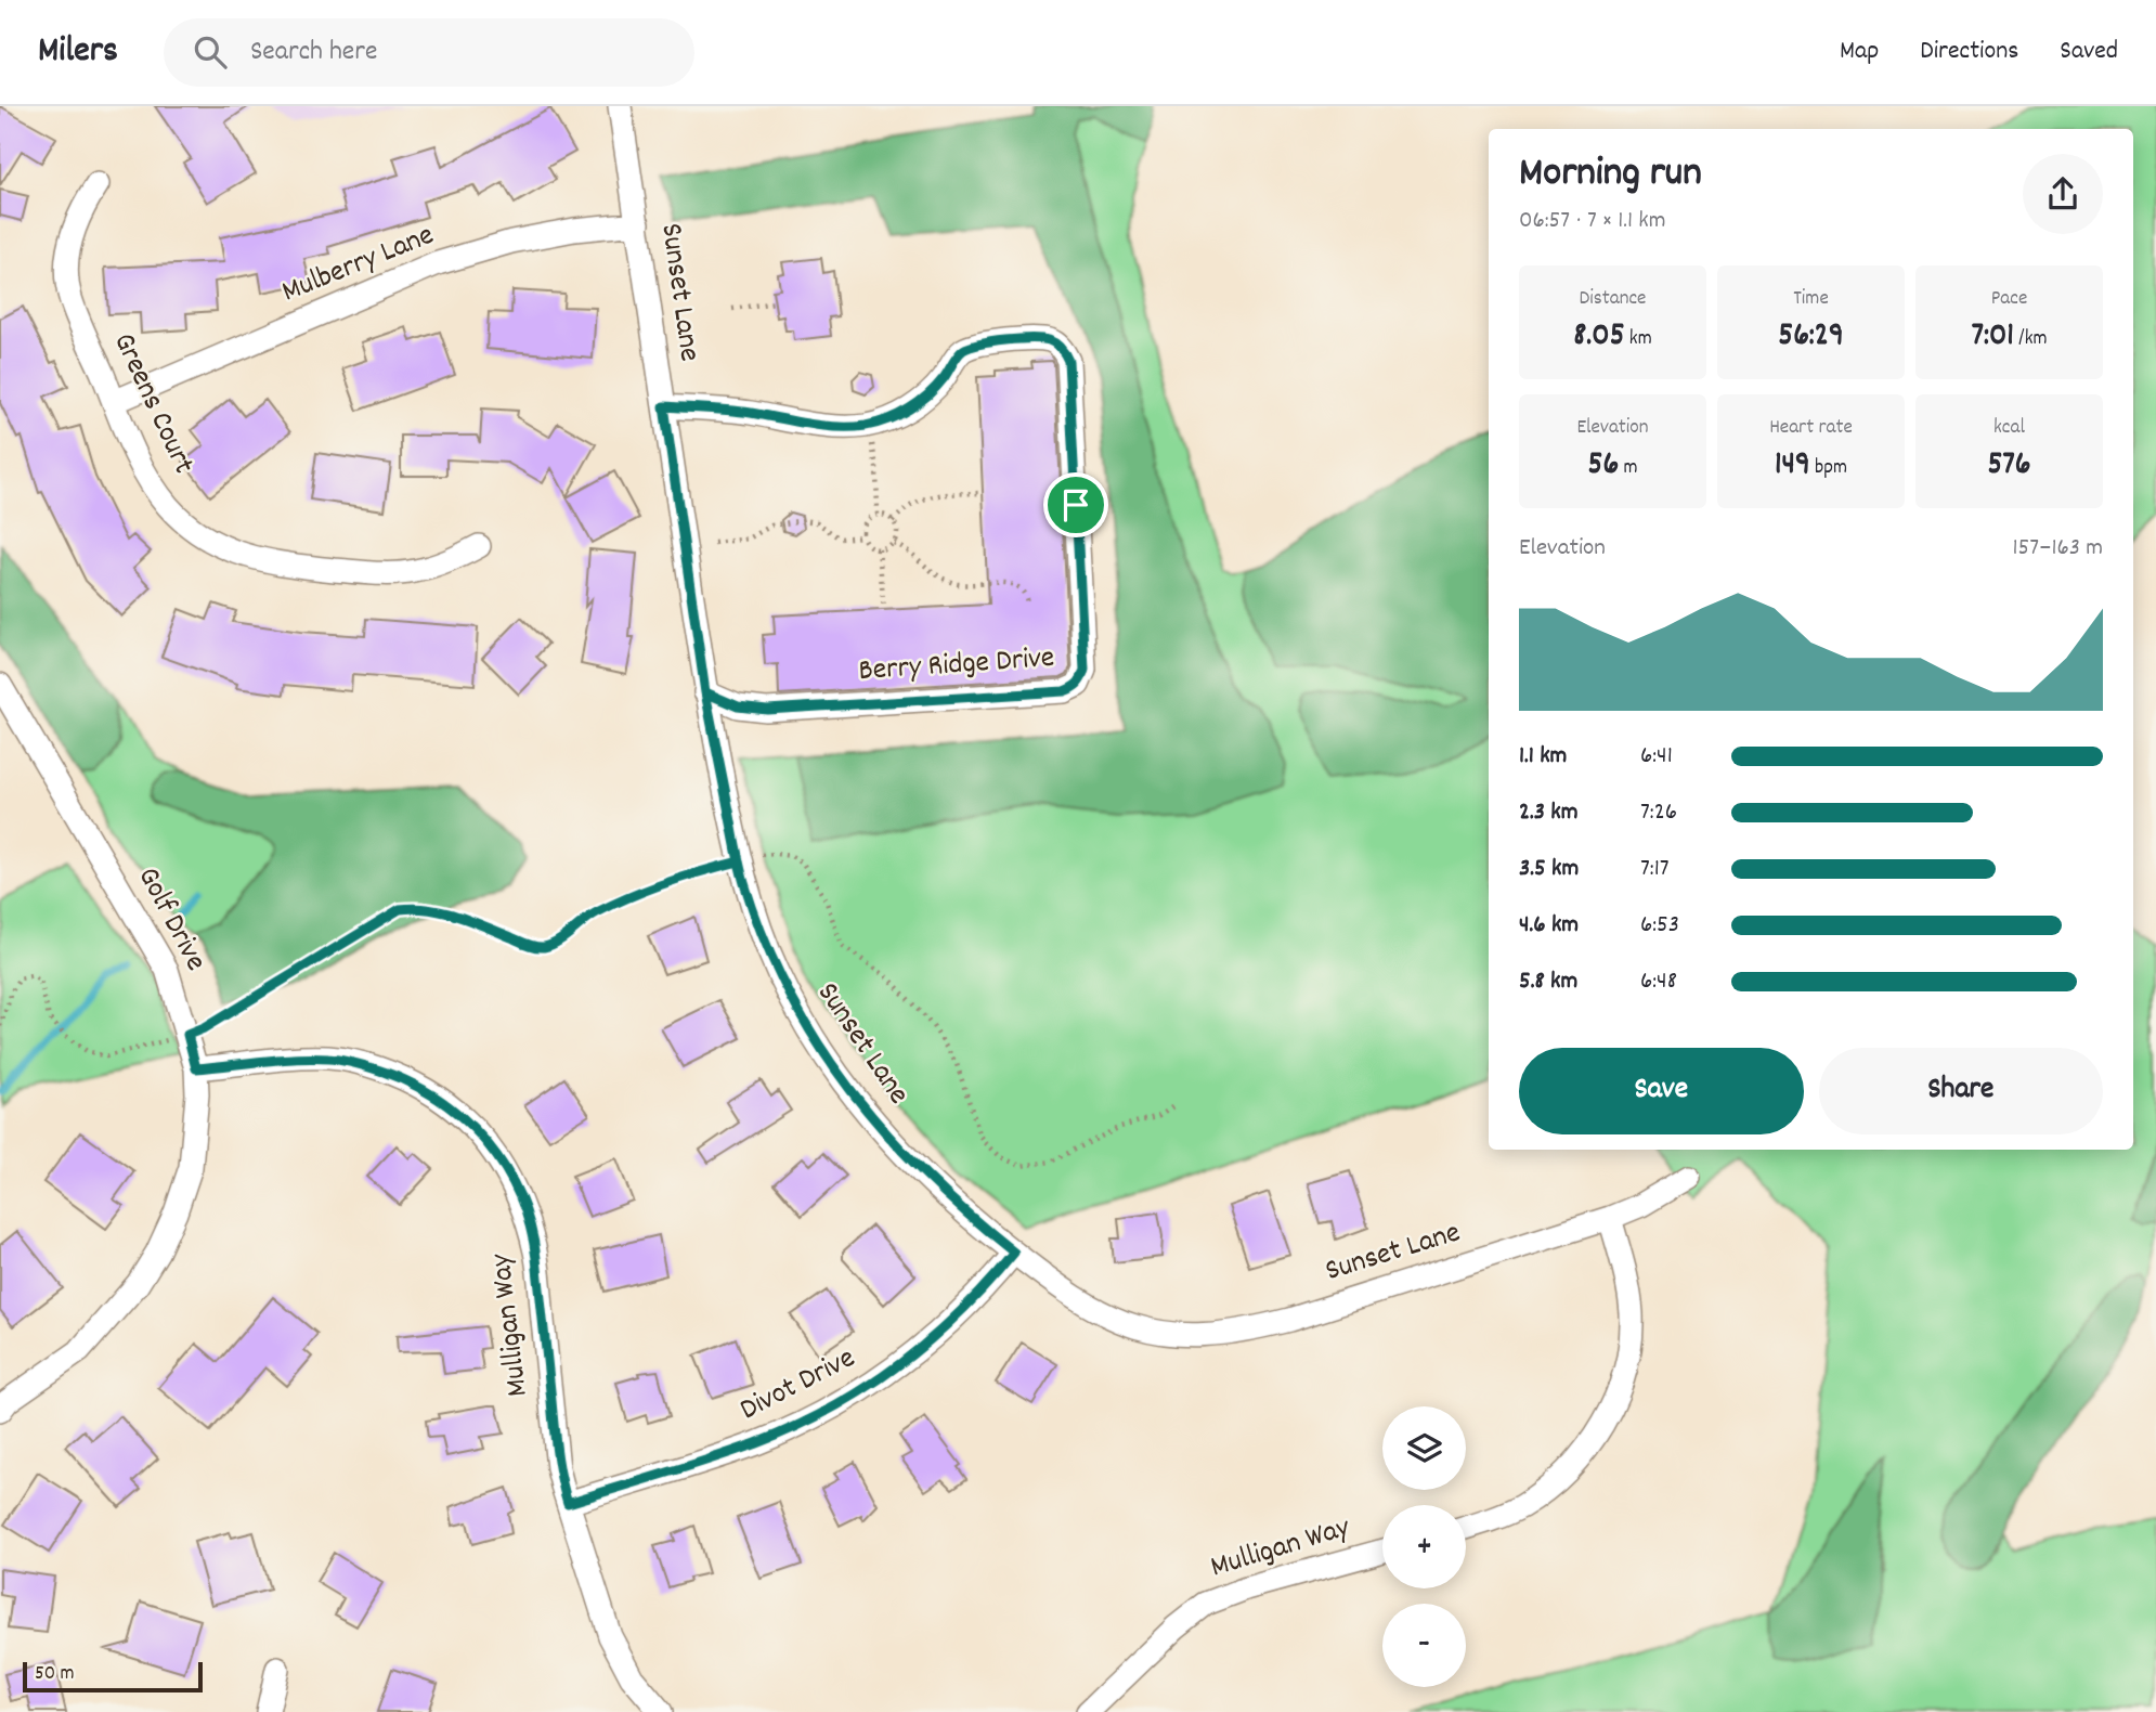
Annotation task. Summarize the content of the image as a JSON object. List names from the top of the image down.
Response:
{
  "streets": {
    "street": [
      "Mulberry Lane",
      "Sunset Lane",
      "Greens Court",
      "Berry Ridge Drive",
      "Golf Drive",
      "Mulligan Way",
      "Divot Drive"
    ]
  },
  "crossings": [
    ["Mulberry Lane", "Sunset Lane"],
    ["Mulberry Lane", "Greens Court"],
    ["Sunset Lane", "Berry Ridge Drive"],
    ["Sunset Lane", "Divot Drive"],
    ["Golf Drive", "Mulligan Way"],
    ["Mulligan Way", "Divot Drive"]
  ],
  "scale_bar": "50 m",
  "page": {
    "header": "Milers",
    "search": "Search here",
    "nav": ["Map", "Directions", "Saved"],
    "heading": ["Morning run", "06:57 · 7 × 1.1 km"],
    "stats": [
      ["Distance", "8.05 km"],
      ["Time", "56:29"],
      ["Pace", "7:01 /km"],
      ["Elevation", "56 m"],
      ["Heart rate", "149 bpm"],
      ["kcal", "576"]
    ],
    "chart": ["Elevation", "157–163 m"],
    "list": [
      {
        "name": "1.1 km",
        "note": "6:41"
      },
      {
        "name": "2.3 km",
        "note": "7:26"
      },
      {
        "name": "3.5 km",
        "note": "7:17"
      },
      {
        "name": "4.6 km",
        "note": "6:53"
      },
      {
        "name": "5.8 km",
        "note": "6:48"
      }
    ],
    "buttons": ["Save", "Share"],
    "map_buttons": ["+", "−"],
    "scale": "50 m"
  }
}
